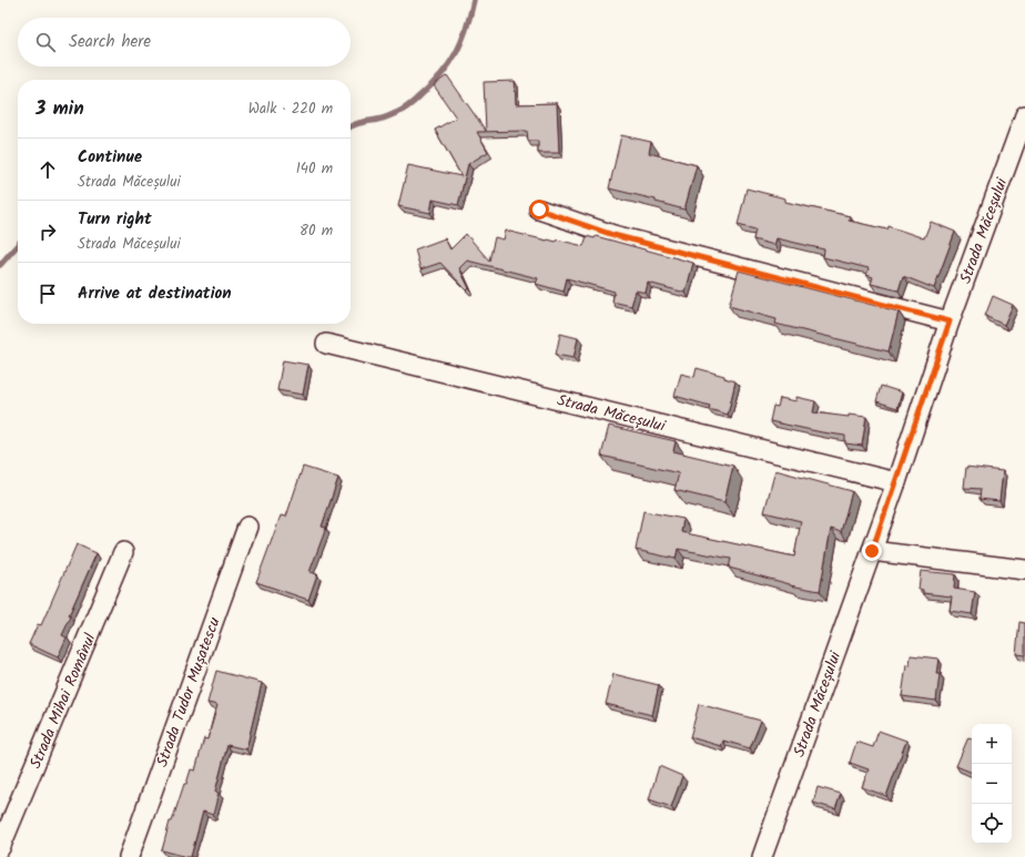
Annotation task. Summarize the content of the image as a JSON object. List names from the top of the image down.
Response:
{
  "streets": {
    "street": ["Strada Măceșului", "Strada Tudor Mușatescu", "Strada Mihai Românul"]
  },
  "page": {
    "search": "Search here",
    "heading": ["3 min", "Walk · 220 m"],
    "list": [
      ["Continue", "Strada Măceșului", "140 m"],
      ["Turn right", "Strada Măceșului", "80 m"],
      "Arrive at destination"
    ],
    "map_buttons": ["+", "−"]
  }
}
